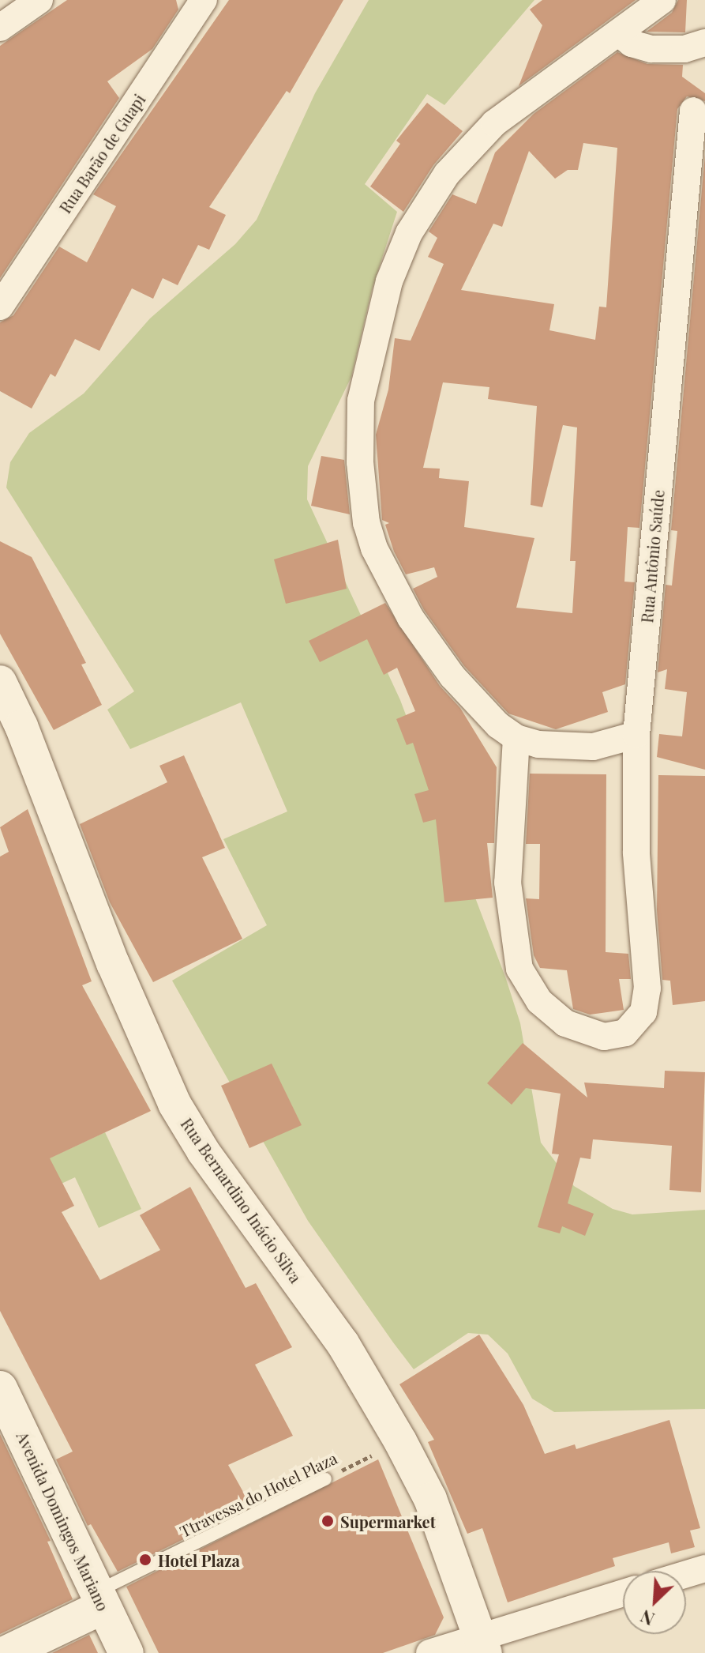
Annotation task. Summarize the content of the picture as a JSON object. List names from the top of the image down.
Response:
{
  "streets": {
    "main road": ["Avenida Domingos Mariano"],
    "street": ["Rua Barão de Guapi", "Rua Antônio Saúde", "Rua Bernardino Inácio Silva"],
    "lane": ["Ttravessa do Hotel Plaza"]
  },
  "crossings": [
    ["Rua Bernardino Inácio Silva", "Ttravessa do Hotel Plaza"],
    ["Ttravessa do Hotel Plaza", "Avenida Domingos Mariano"]
  ],
  "places": ["Supermarket", "Hotel Plaza"],
  "north": "bottom left"
}
